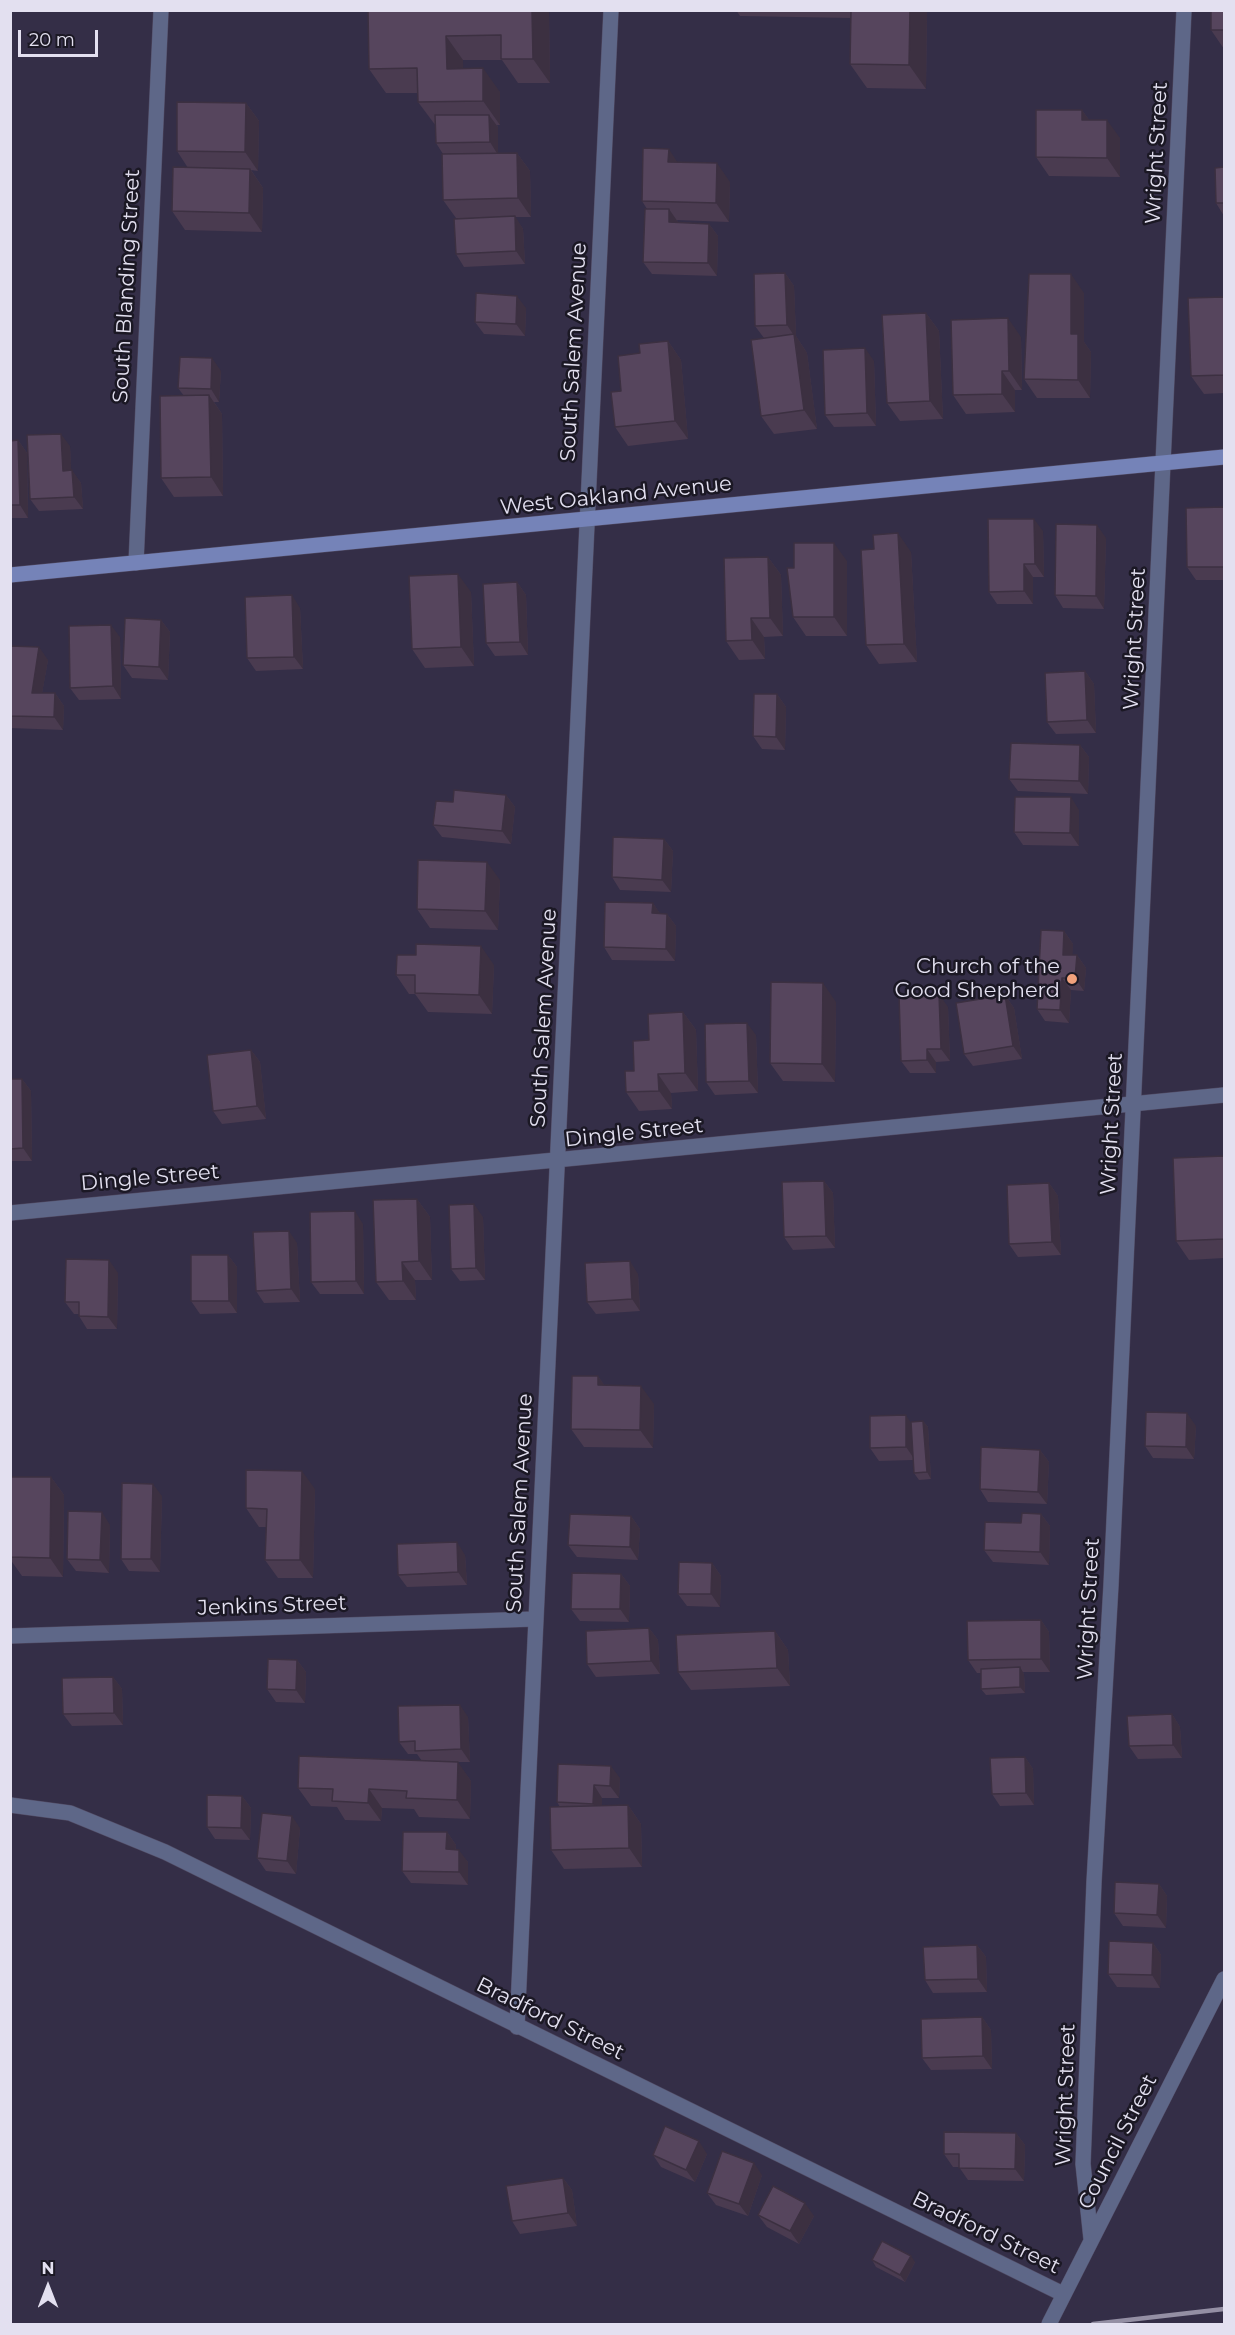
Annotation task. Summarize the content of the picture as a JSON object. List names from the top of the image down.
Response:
{
  "streets": {
    "street": [
      "Wright Street",
      "South Blanding Street",
      "South Salem Avenue",
      "West Oakland Avenue",
      "Dingle Street",
      "Jenkins Street",
      "Bradford Street",
      "Council Street"
    ]
  },
  "crossings": [
    ["Wright Street", "West Oakland Avenue"],
    ["Wright Street", "Dingle Street"],
    ["Wright Street", "Council Street"],
    ["South Blanding Street", "West Oakland Avenue"],
    ["South Salem Avenue", "West Oakland Avenue"],
    ["South Salem Avenue", "Dingle Street"],
    ["South Salem Avenue", "Jenkins Street"],
    ["South Salem Avenue", "Bradford Street"],
    ["Bradford Street", "Council Street"]
  ],
  "places": ["Church of the Good Shepherd"],
  "scale_bar": "20 m",
  "north": "top"
}
